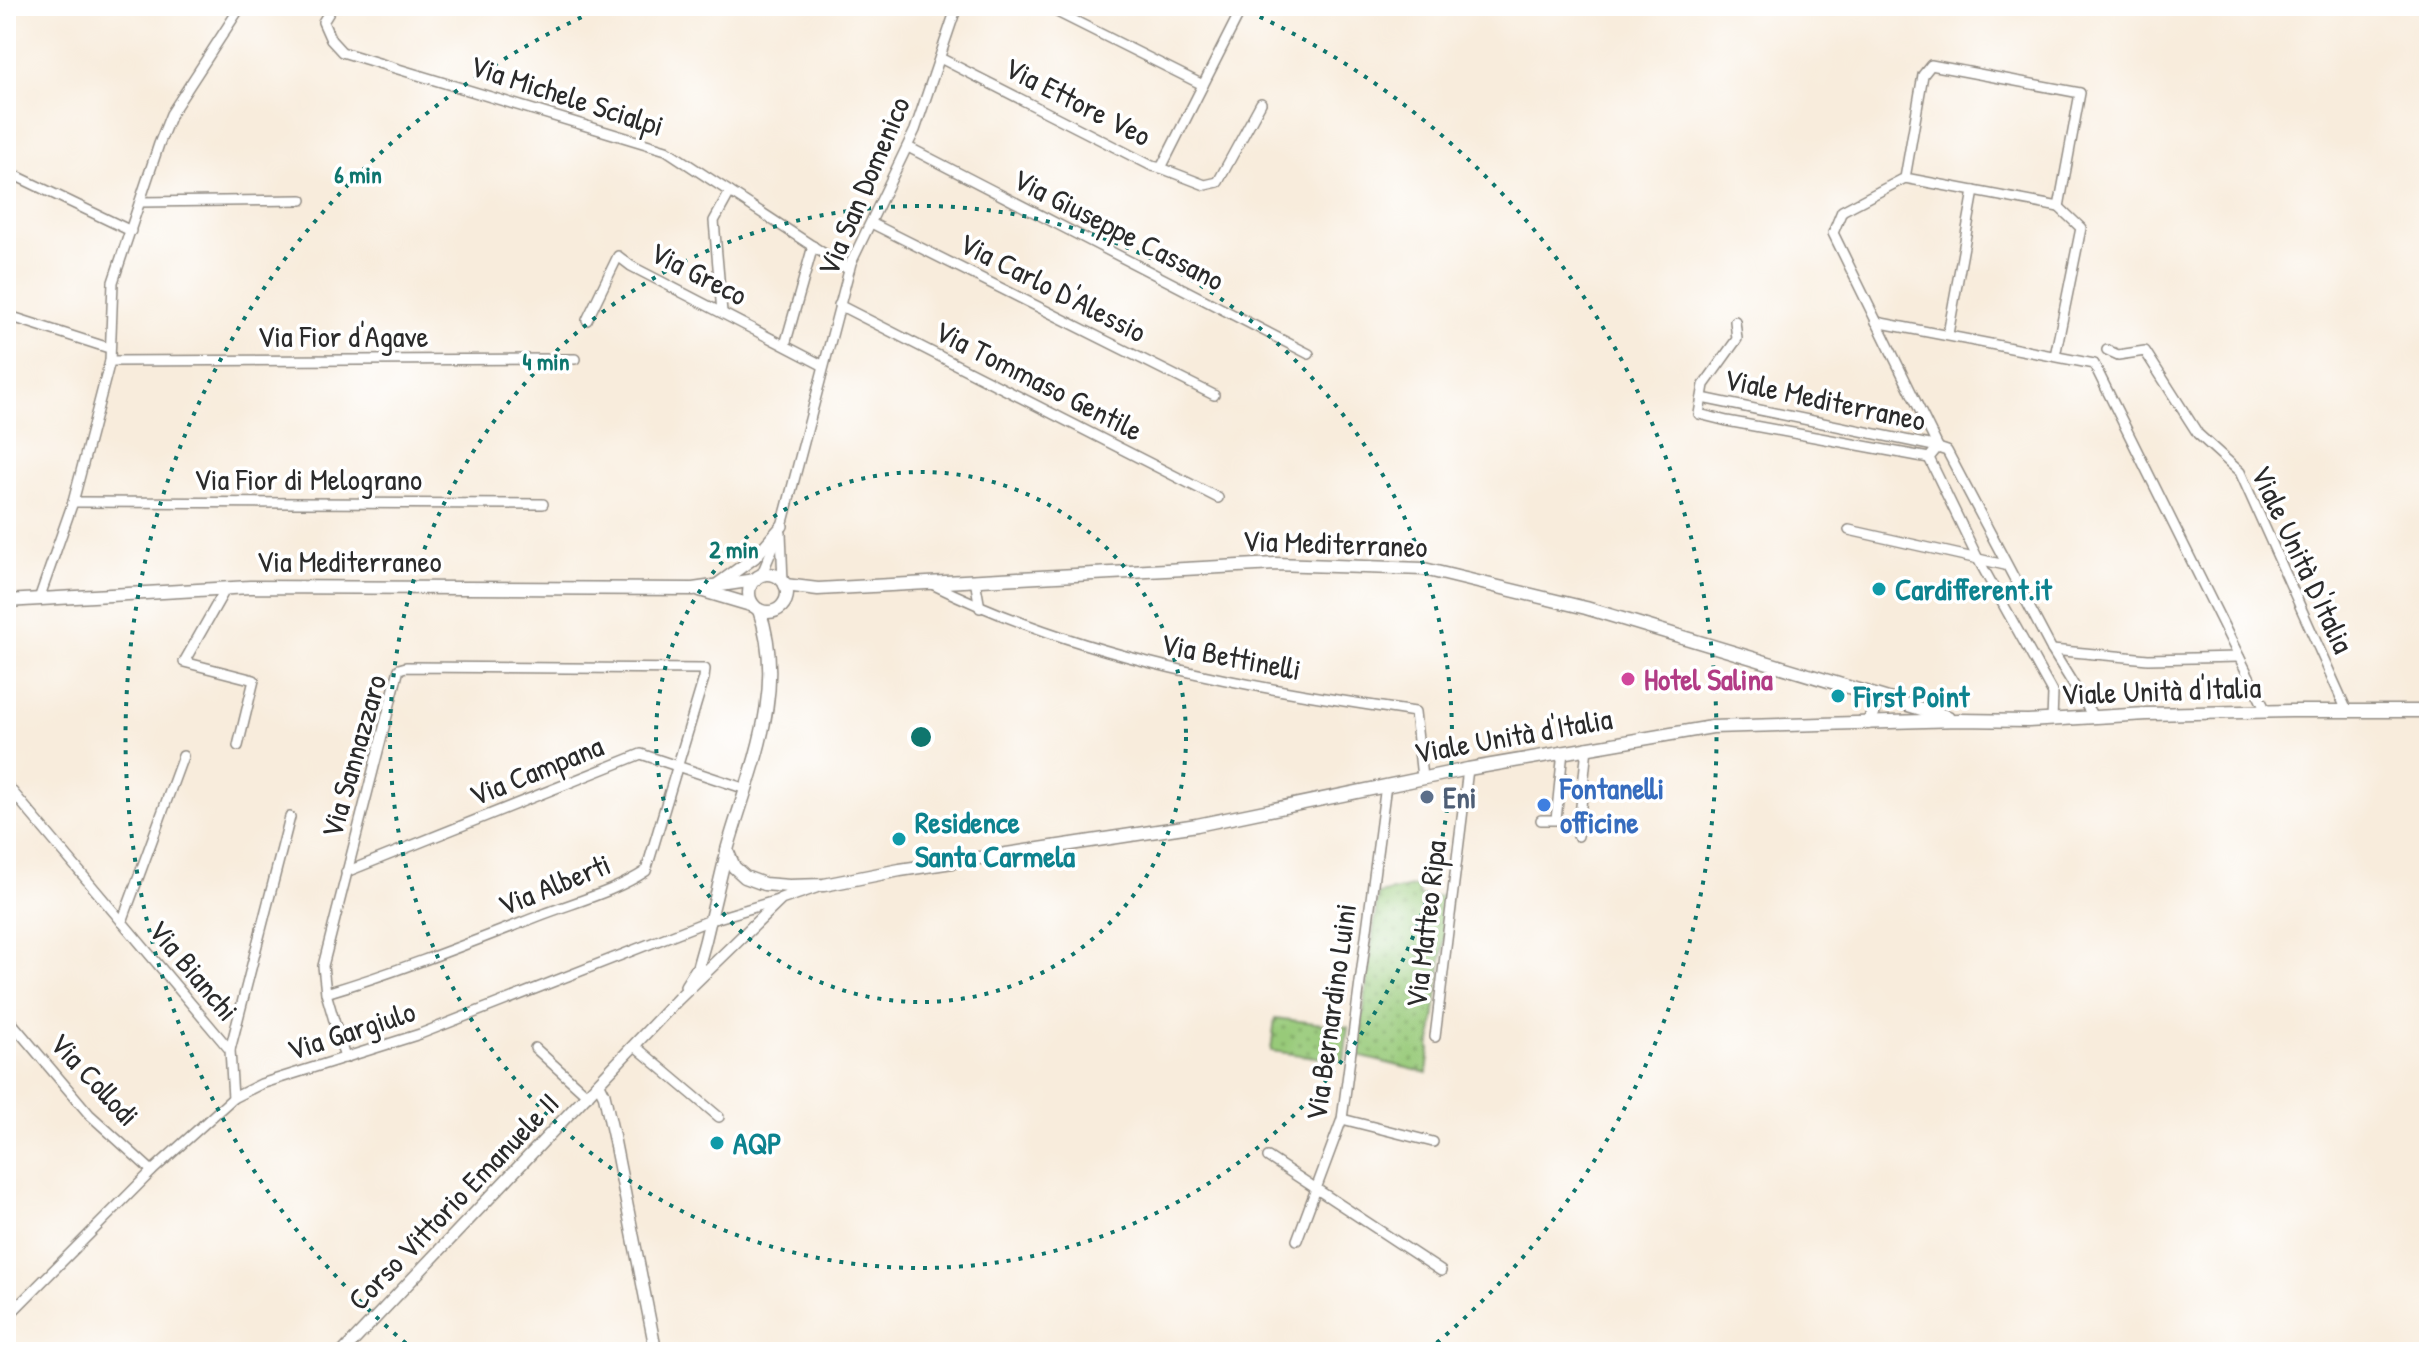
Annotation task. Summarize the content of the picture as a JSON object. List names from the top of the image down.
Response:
{
  "streets": {
    "main road": ["Via Mediterraneo", "Viale Unità d'Italia"],
    "street": [
      "Via Michele Scialpi",
      "Via Ettore Veo",
      "Via San Domenico",
      "Via Giuseppe Cassano",
      "Via Greco",
      "Via Carlo D'Alessio",
      "Via Fior d'Agave",
      "Via Tommaso Gentile",
      "Viale Mediterraneo",
      "Via Fior di Melograno",
      "Viale Unità D'Italia",
      "Via Bettinelli",
      "Via Sannazzaro",
      "Via Campana",
      "Via Alberti",
      "Via Matteo Ripa",
      "Via Bianchi",
      "Via Bernardino Luini",
      "Via Gargiulo",
      "Via Collodi",
      "Corso Vittorio Emanuele II"
    ]
  },
  "crossings": [
    ["Via Michele Scialpi", "Via San Domenico"],
    ["Via Ettore Veo", "Via San Domenico"],
    ["Via San Domenico", "Via Giuseppe Cassano"],
    ["Via San Domenico", "Via Greco"],
    ["Via San Domenico", "Via Carlo D'Alessio"],
    ["Via San Domenico", "Via Tommaso Gentile"],
    ["Via San Domenico", "Via Mediterraneo"],
    ["Via Mediterraneo", "Via Bettinelli"],
    ["Via Mediterraneo", "Viale Unità d'Italia"],
    ["Viale Unità D'Italia", "Viale Unità d'Italia"],
    ["Via Bettinelli", "Viale Unità d'Italia"],
    ["Viale Unità d'Italia", "Via Matteo Ripa"],
    ["Viale Unità d'Italia", "Via Bernardino Luini"],
    ["Via Sannazzaro", "Via Campana"],
    ["Via Sannazzaro", "Via Alberti"],
    ["Via Sannazzaro", "Via Gargiulo"],
    ["Via Campana", "Via Alberti"],
    ["Via Bianchi", "Via Gargiulo"],
    ["Via Gargiulo", "Via Collodi"]
  ],
  "places": [
    "Cardifferent.it",
    "Hotel Salina",
    "First Point",
    "Eni",
    "Fontanelli officine",
    "Residence Santa Carmela",
    "AQP"
  ],
  "rings": ["6 min", "4 min", "2 min"]
}
